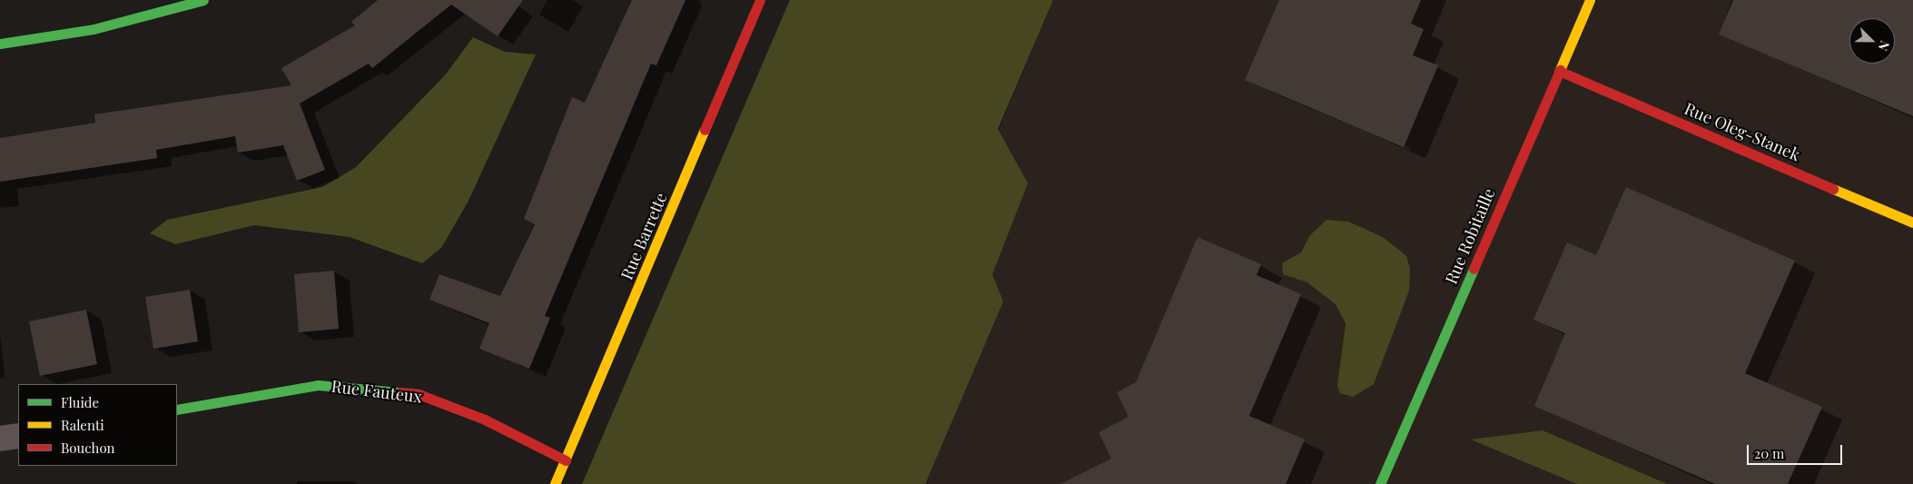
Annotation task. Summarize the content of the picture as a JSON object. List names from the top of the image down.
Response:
{
  "streets": {
    "street": [
      "Rue Oleg-Stanek",
      "Rue Barrette",
      "Rue Robitaille",
      "Rue Fauteux"
    ]
  },
  "crossings": [
    ["Rue Oleg-Stanek", "Rue Robitaille"],
    ["Rue Barrette", "Rue Fauteux"]
  ],
  "legend": ["Fluide", "Ralenti", "Bouchon"],
  "scale_bar": "20 m",
  "north": "bottom right"
}
